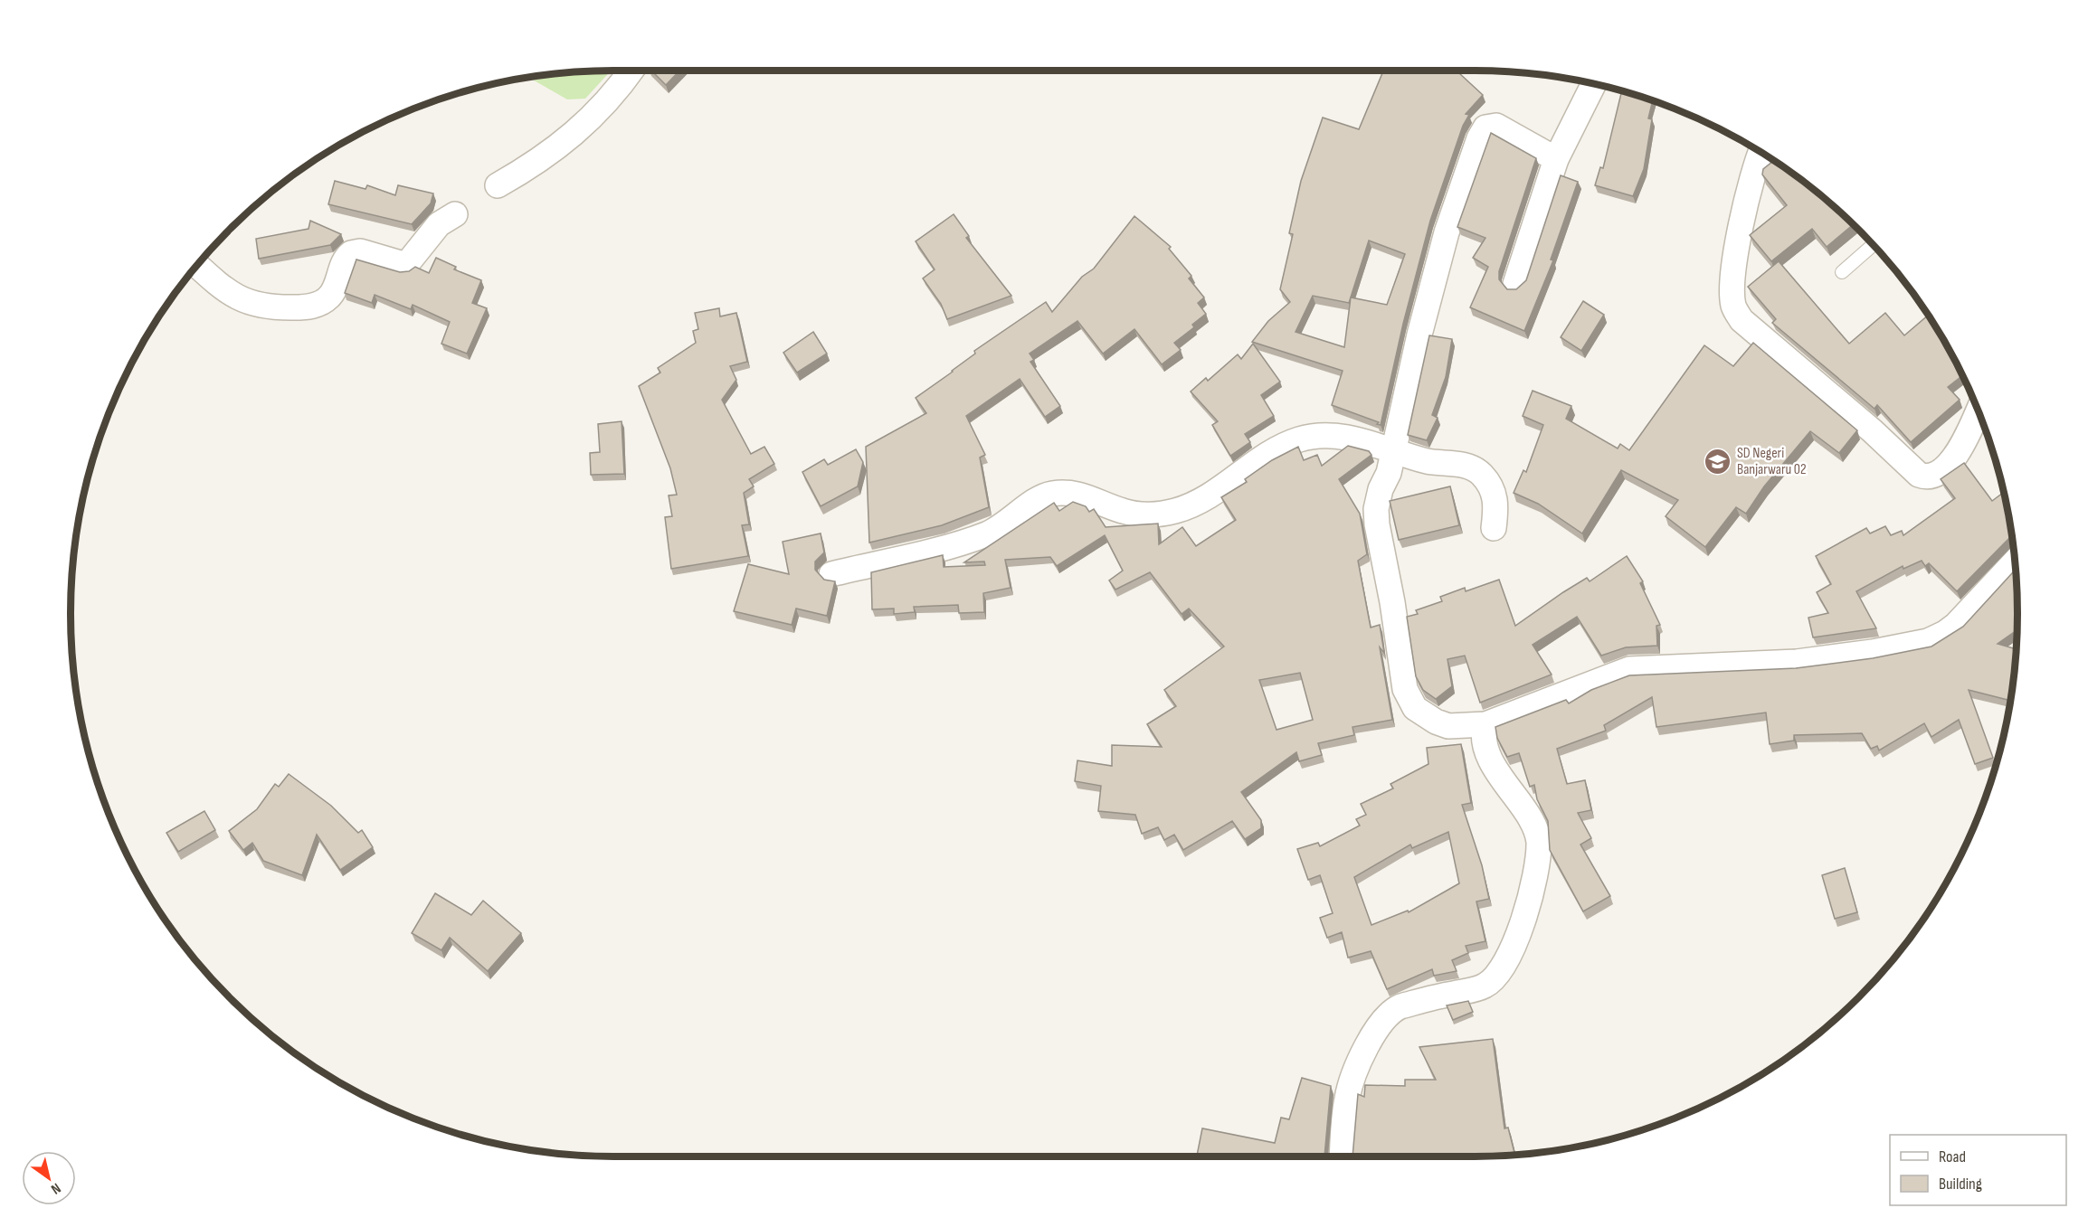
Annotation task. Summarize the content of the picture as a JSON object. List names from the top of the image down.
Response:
{
  "places": {
    "school or university": ["SD Negeri Banjarwaru 02"]
  },
  "legend": ["Road", "Building"],
  "north": "bottom right"
}
